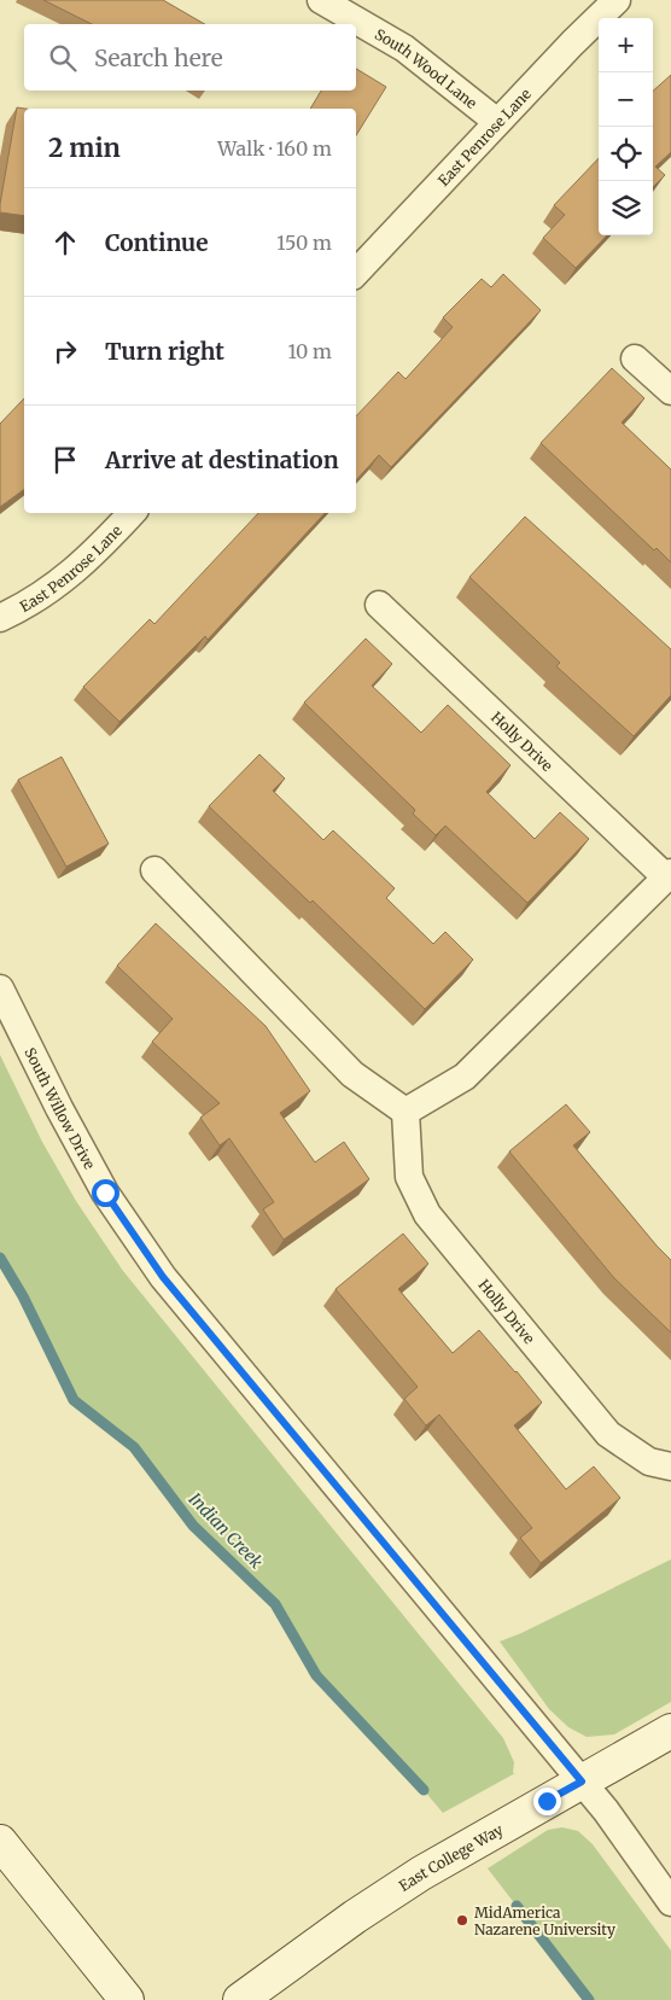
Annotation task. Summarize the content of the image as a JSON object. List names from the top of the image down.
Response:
{
  "streets": {
    "street": [
      "South Wood Lane",
      "East Penrose Lane",
      "Holly Drive",
      "South Willow Drive",
      "East College Way"
    ]
  },
  "crossings": [
    ["South Wood Lane", "East Penrose Lane"],
    ["South Willow Drive", "East College Way"]
  ],
  "water": ["Indian Creek"],
  "places": ["MidAmerica Nazarene University"],
  "page": {
    "map_buttons": ["+", "−"],
    "search": "Search here",
    "heading": ["2 min", "Walk · 160 m"],
    "list": [
      ["Continue", "150 m"],
      ["Turn right", "10 m"],
      "Arrive at destination"
    ]
  }
}
